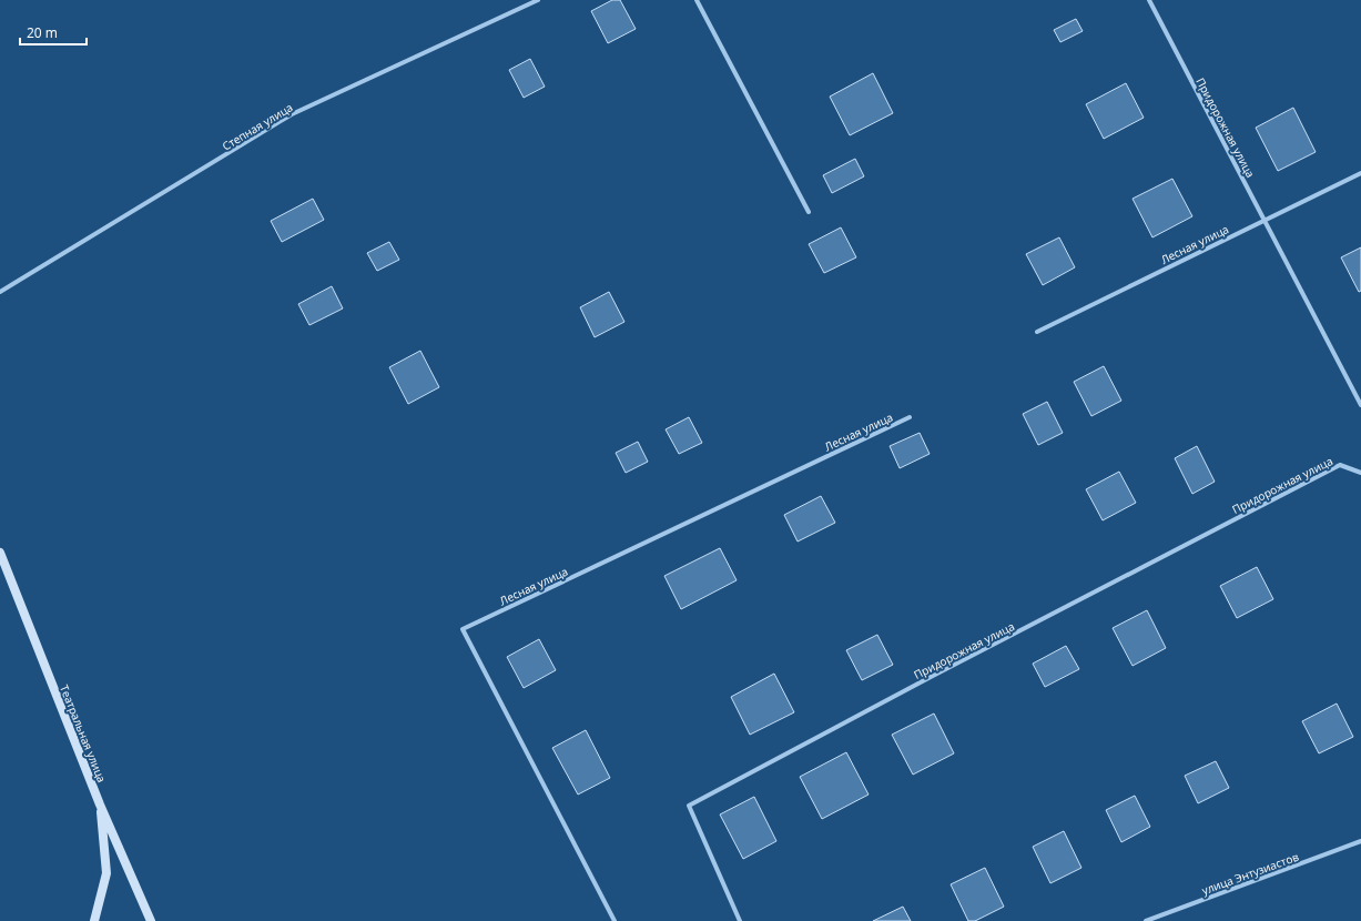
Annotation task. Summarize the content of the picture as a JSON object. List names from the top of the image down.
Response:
{
  "streets": {
    "main road": ["Театральная улица"],
    "street": [
      "Степная улица",
      "Придорожная улица",
      "Лесная улица",
      "улица Энтузиастов"
    ]
  },
  "crossings": [
    ["Придорожная улица", "Лесная улица"]
  ],
  "scale_bar": "20 m"
}
